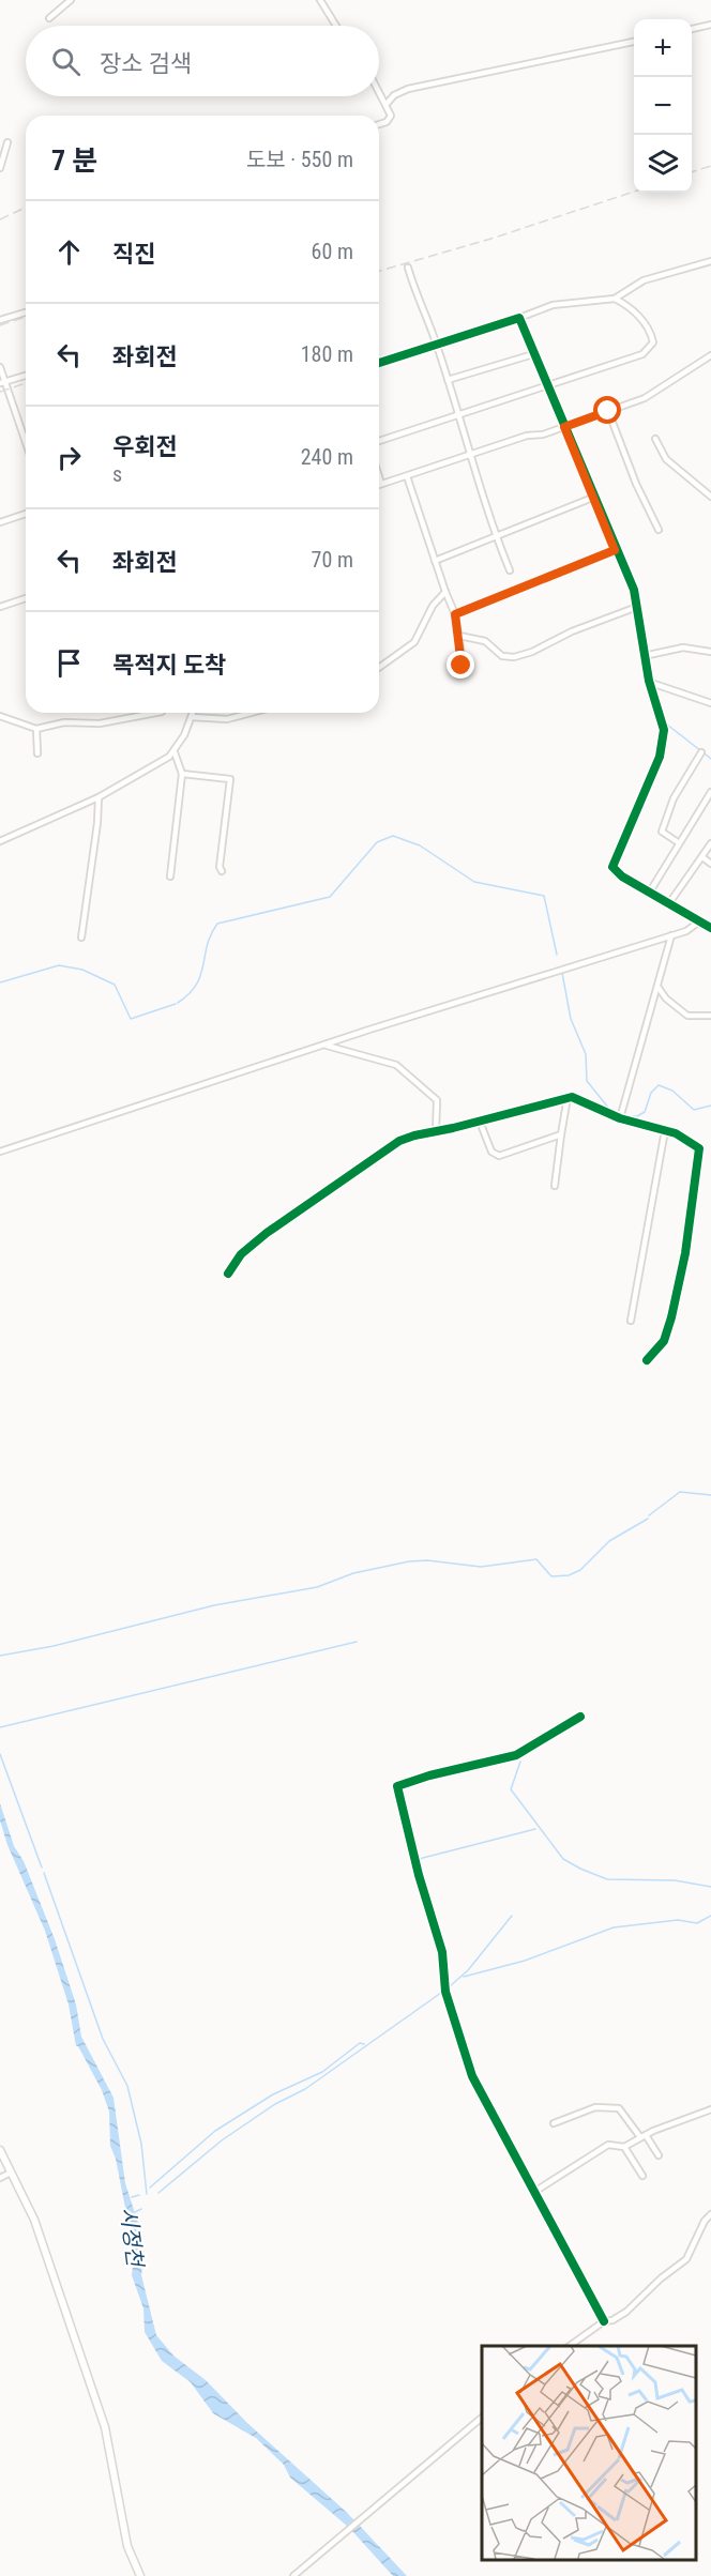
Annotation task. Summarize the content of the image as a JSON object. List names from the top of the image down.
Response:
{
  "water": ["시정천"],
  "page": {
    "map_buttons": ["+", "−"],
    "search": "장소 검색",
    "heading": ["7 분", "도보 · 550 m"],
    "list": [
      ["직진", "60 m"],
      ["좌회전", "180 m"],
      ["우회전", "s", "240 m"],
      ["좌회전", "70 m"],
      "목적지 도착"
    ]
  }
}
